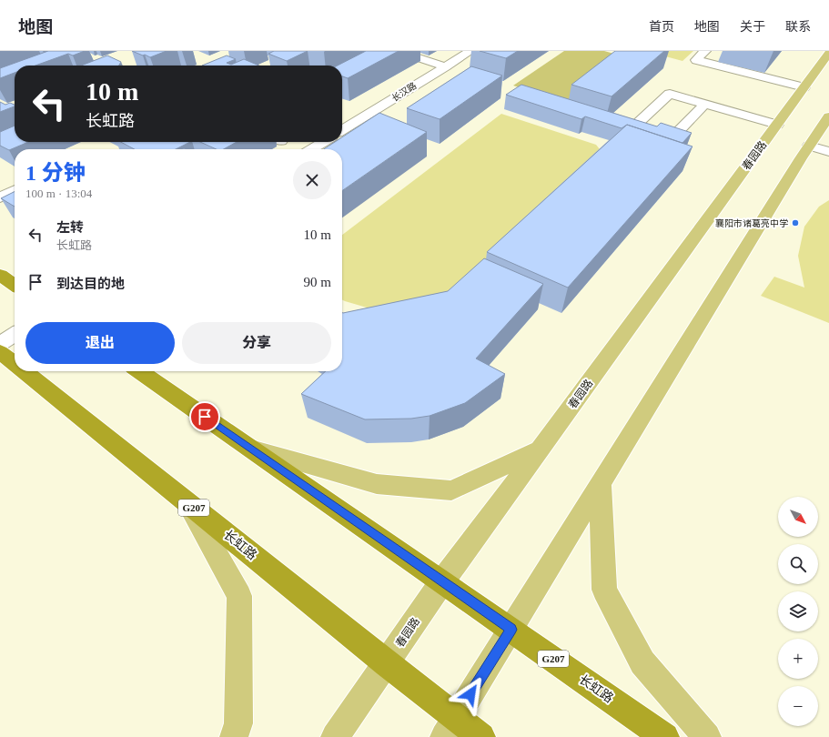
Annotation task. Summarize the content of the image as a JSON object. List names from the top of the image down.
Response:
{
  "streets": {
    "highway": ["G207", "长虹路"],
    "main road": ["春园路"],
    "street": ["长汉路"]
  },
  "crossings": [
    ["春园路", "长虹路"]
  ],
  "places": ["襄阳市诸葛亮中学"],
  "north": "bottom right",
  "page": {
    "header": "地图",
    "nav": [
      "首页",
      "地图",
      "关于",
      "联系"
    ],
    "turn": ["10 m", "长虹路"],
    "heading": ["1 分钟", "100 m · 13:04"],
    "list": [
      {
        "name": "左转",
        "note": "长虹路",
        "value": "10 m"
      },
      {
        "name": "到达目的地",
        "value": "90 m"
      }
    ],
    "buttons": ["退出", "分享"],
    "map_buttons": ["+", "−"]
  }
}
